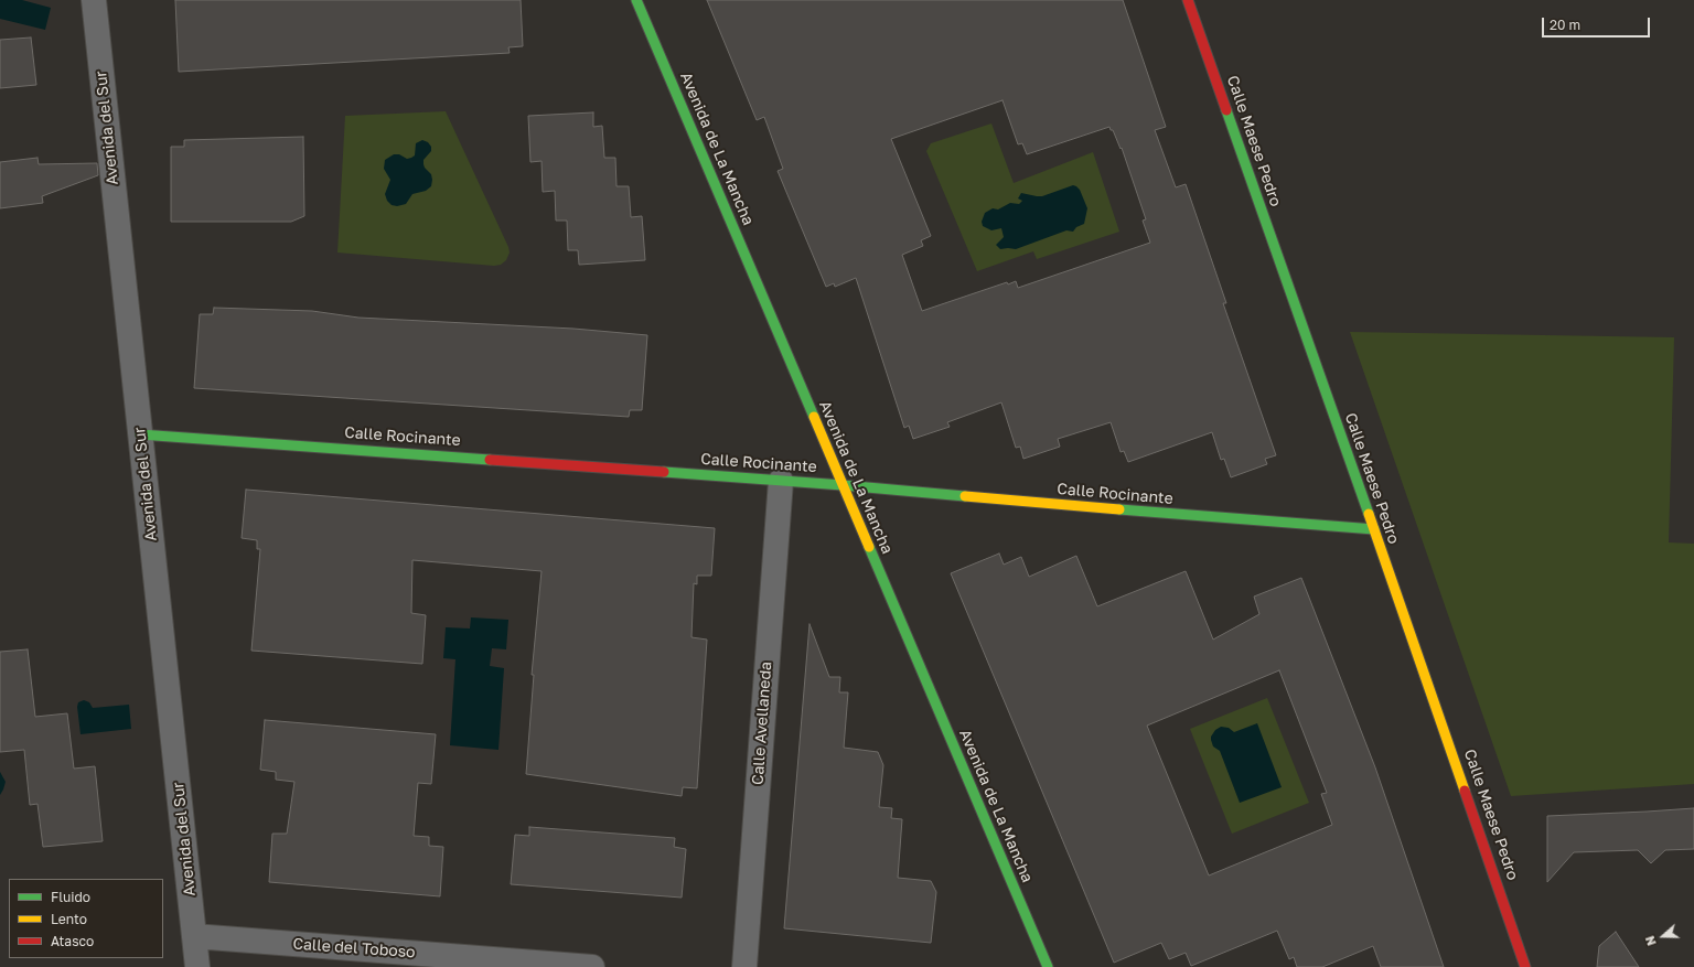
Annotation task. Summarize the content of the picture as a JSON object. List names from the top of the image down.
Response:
{
  "streets": {
    "street": [
      "Avenida del Sur",
      "Calle Maese Pedro",
      "Avenida de La Mancha",
      "Calle Rocinante",
      "Calle Avellaneda",
      "Calle del Toboso"
    ]
  },
  "crossings": [
    ["Avenida del Sur", "Calle Rocinante"],
    ["Avenida del Sur", "Calle del Toboso"],
    ["Calle Maese Pedro", "Calle Rocinante"],
    ["Avenida de La Mancha", "Calle Rocinante"],
    ["Calle Rocinante", "Calle Avellaneda"]
  ],
  "legend": ["Fluido", "Lento", "Atasco"],
  "scale_bar": "20 m",
  "north": "left"
}
